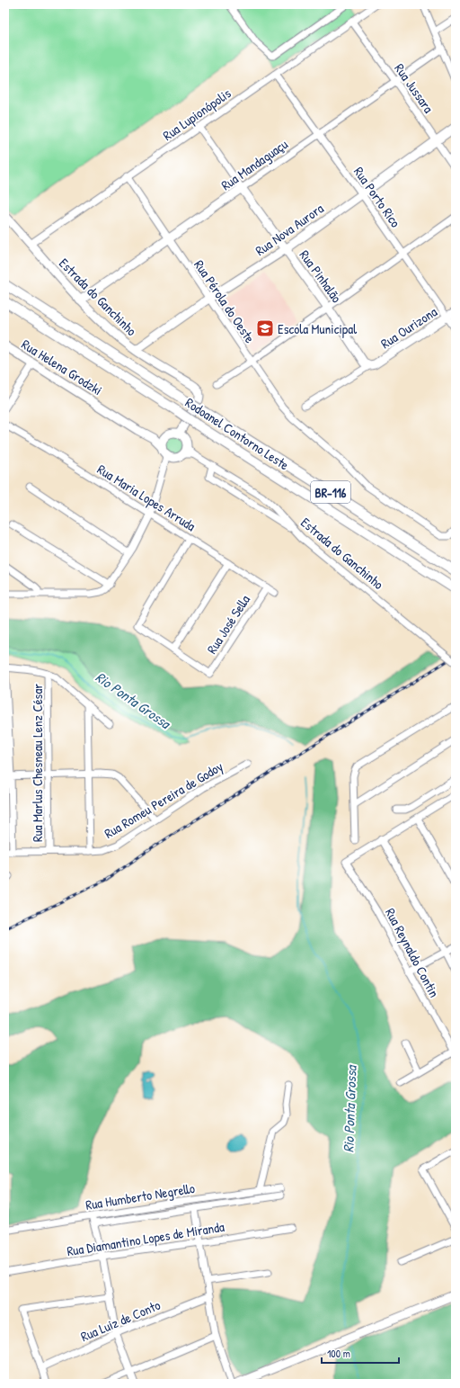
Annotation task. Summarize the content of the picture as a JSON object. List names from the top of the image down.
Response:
{
  "streets": {
    "highway": ["Rodoanel Contorno Leste", "BR-116"],
    "main road": [
      "Rua Mandaguaçu",
      "Rua Nova Aurora",
      "Rua Pinhalão",
      "Estrada do Ganchinho",
      "Rua Ourizona",
      "Rua Helena Grodzki"
    ],
    "street": [
      "Rua Jussara",
      "Rua Lupionópolis",
      "Rua Porto Rico",
      "Rua Pérola do Oeste",
      "Rua Maria Lopes Arruda",
      "Rua José Sella",
      "Rua Marlus Chesneau Lenz César",
      "Rua Romeu Pereira de Godoy",
      "Rua Reynaldo Contin",
      "Rua Humberto Negrello",
      "Rua Diamantino Lopes de Miranda",
      "Rua Luiz de Conto"
    ]
  },
  "crossings": [
    ["Rua Jussara", "Rua Lupionópolis"],
    ["Rua Jussara", "Rua Mandaguaçu"],
    ["Rua Jussara", "Rua Nova Aurora"],
    ["Rua Lupionópolis", "Rua Porto Rico"],
    ["Rua Lupionópolis", "Rua Pinhalão"],
    ["Rua Lupionópolis", "Estrada do Ganchinho"],
    ["Rua Lupionópolis", "Rua Pérola do Oeste"],
    ["Rua Mandaguaçu", "Rua Porto Rico"],
    ["Rua Mandaguaçu", "Rua Pinhalão"],
    ["Rua Mandaguaçu", "Estrada do Ganchinho"],
    ["Rua Mandaguaçu", "Rua Pérola do Oeste"],
    ["Rua Porto Rico", "Rua Nova Aurora"],
    ["Rua Porto Rico", "Rua Ourizona"],
    ["Rua Nova Aurora", "Rua Pinhalão"],
    ["Rua Nova Aurora", "Estrada do Ganchinho"],
    ["Rua Nova Aurora", "Rua Pérola do Oeste"],
    ["Rua Pinhalão", "Rua Ourizona"],
    ["Estrada do Ganchinho", "Rua Helena Grodzki"],
    ["Rua Maria Lopes Arruda", "Rua José Sella"],
    ["Rua Marlus Chesneau Lenz César", "Rua Romeu Pereira de Godoy"]
  ],
  "water": ["Rio Ponta Grossa"],
  "places": {
    "school or university": ["Escola Municipal"]
  },
  "scale_bar": "100 m"
}
